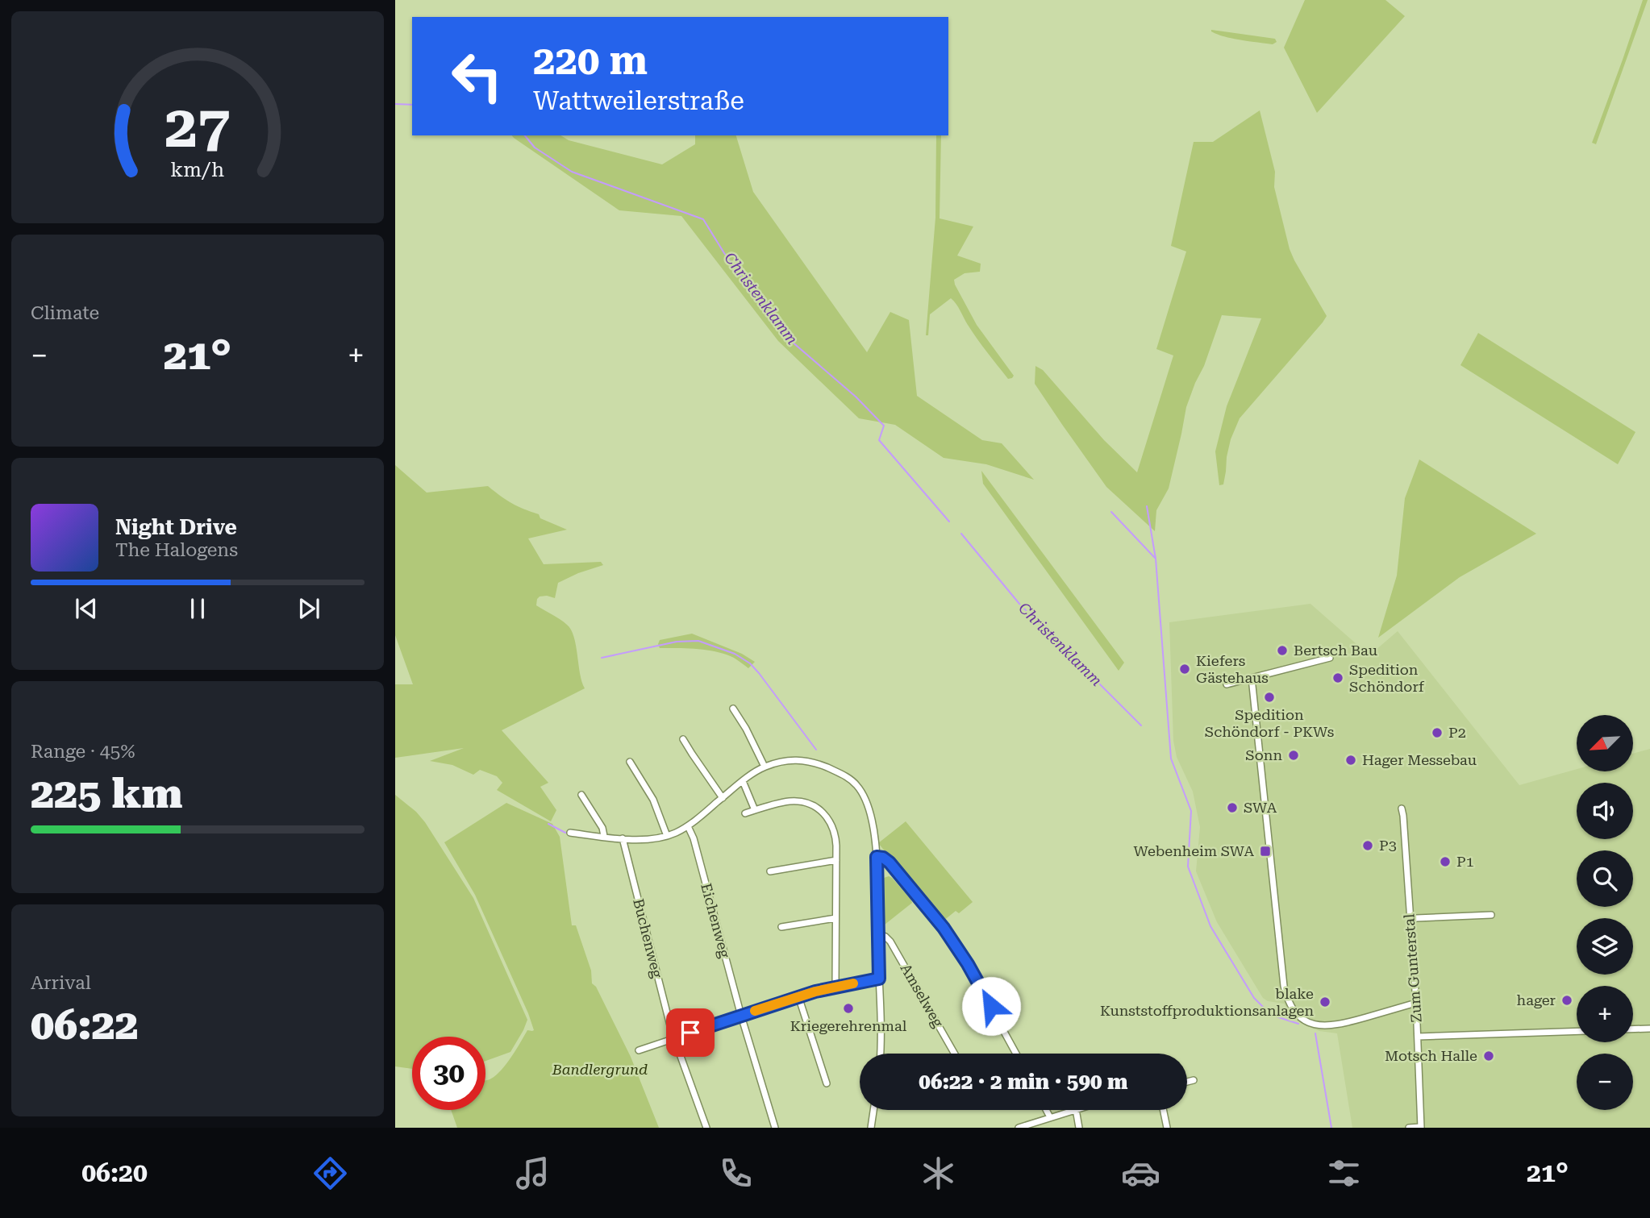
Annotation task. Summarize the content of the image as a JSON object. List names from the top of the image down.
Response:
{
  "streets": {
    "street": [
      "Eichenweg",
      "Buchenweg",
      "Zum Gunterstal",
      "Amselweg"
    ]
  },
  "water": ["Christenklamm"],
  "parks": ["Bandlergrund"],
  "places": {
    "other": [
      "Bertsch Bau",
      "Kiefers Gästehaus",
      "Spedition Schöndorf",
      "Spedition Schöndorf - PKWs",
      "P2",
      "Sonn",
      "Hager Messebau",
      "SWA",
      "P3",
      "P1",
      "hager",
      "blake Kunststoffproduktionsanlagen",
      "Kriegerehrenmal",
      "Motsch Halle"
    ],
    "transit": ["Webenheim SWA"]
  },
  "north": "bottom left",
  "page": {
    "turn": ["220 m", "Wattweilerstraße"],
    "tile": [
      "Climate",
      ["Range · 45%", "225 km"],
      ["Arrival", "06:22"]
    ],
    "heat": ["−", "21°", "+"],
    "song": ["Night Drive", "The Halogens"],
    "map_buttons": ["+", "−"],
    "limit": "30",
    "trip": "06:22 · 2 min · 590 m",
    "tabs": ["06:20", "21°"],
    "gauge": ["27", "km/h"]
  }
}
